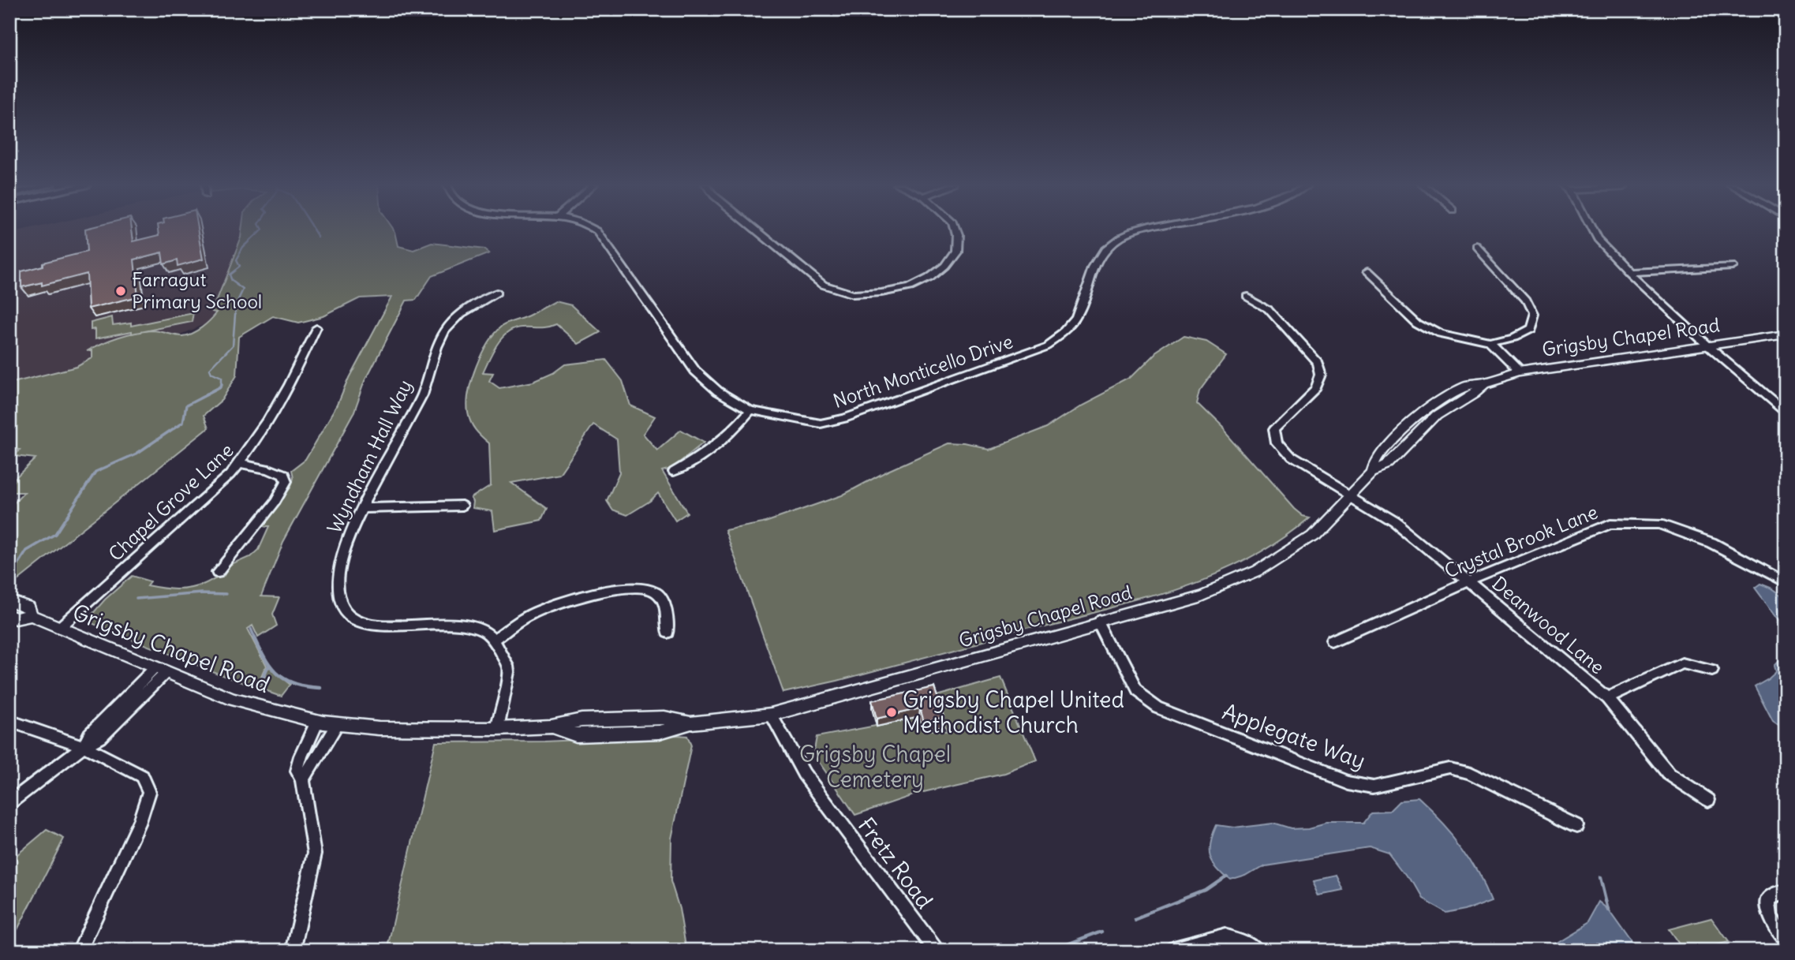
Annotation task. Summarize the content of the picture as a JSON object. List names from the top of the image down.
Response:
{
  "streets": {
    "street": [
      "Grigsby Chapel Road",
      "North Monticello Drive",
      "Wyndham Hall Way",
      "Chapel Grove Lane",
      "Crystal Brook Lane",
      "Deanwood Lane",
      "Applegate Way",
      "Fretz Road"
    ]
  },
  "crossings": [
    ["Grigsby Chapel Road", "Chapel Grove Lane"],
    ["Grigsby Chapel Road", "Deanwood Lane"],
    ["Grigsby Chapel Road", "Applegate Way"],
    ["Grigsby Chapel Road", "Fretz Road"],
    ["Crystal Brook Lane", "Deanwood Lane"]
  ],
  "parks": ["Grigsby Chapel Cemetery"],
  "places": ["Farragut Primary School", "Grigsby Chapel United Methodist Church"]
}
